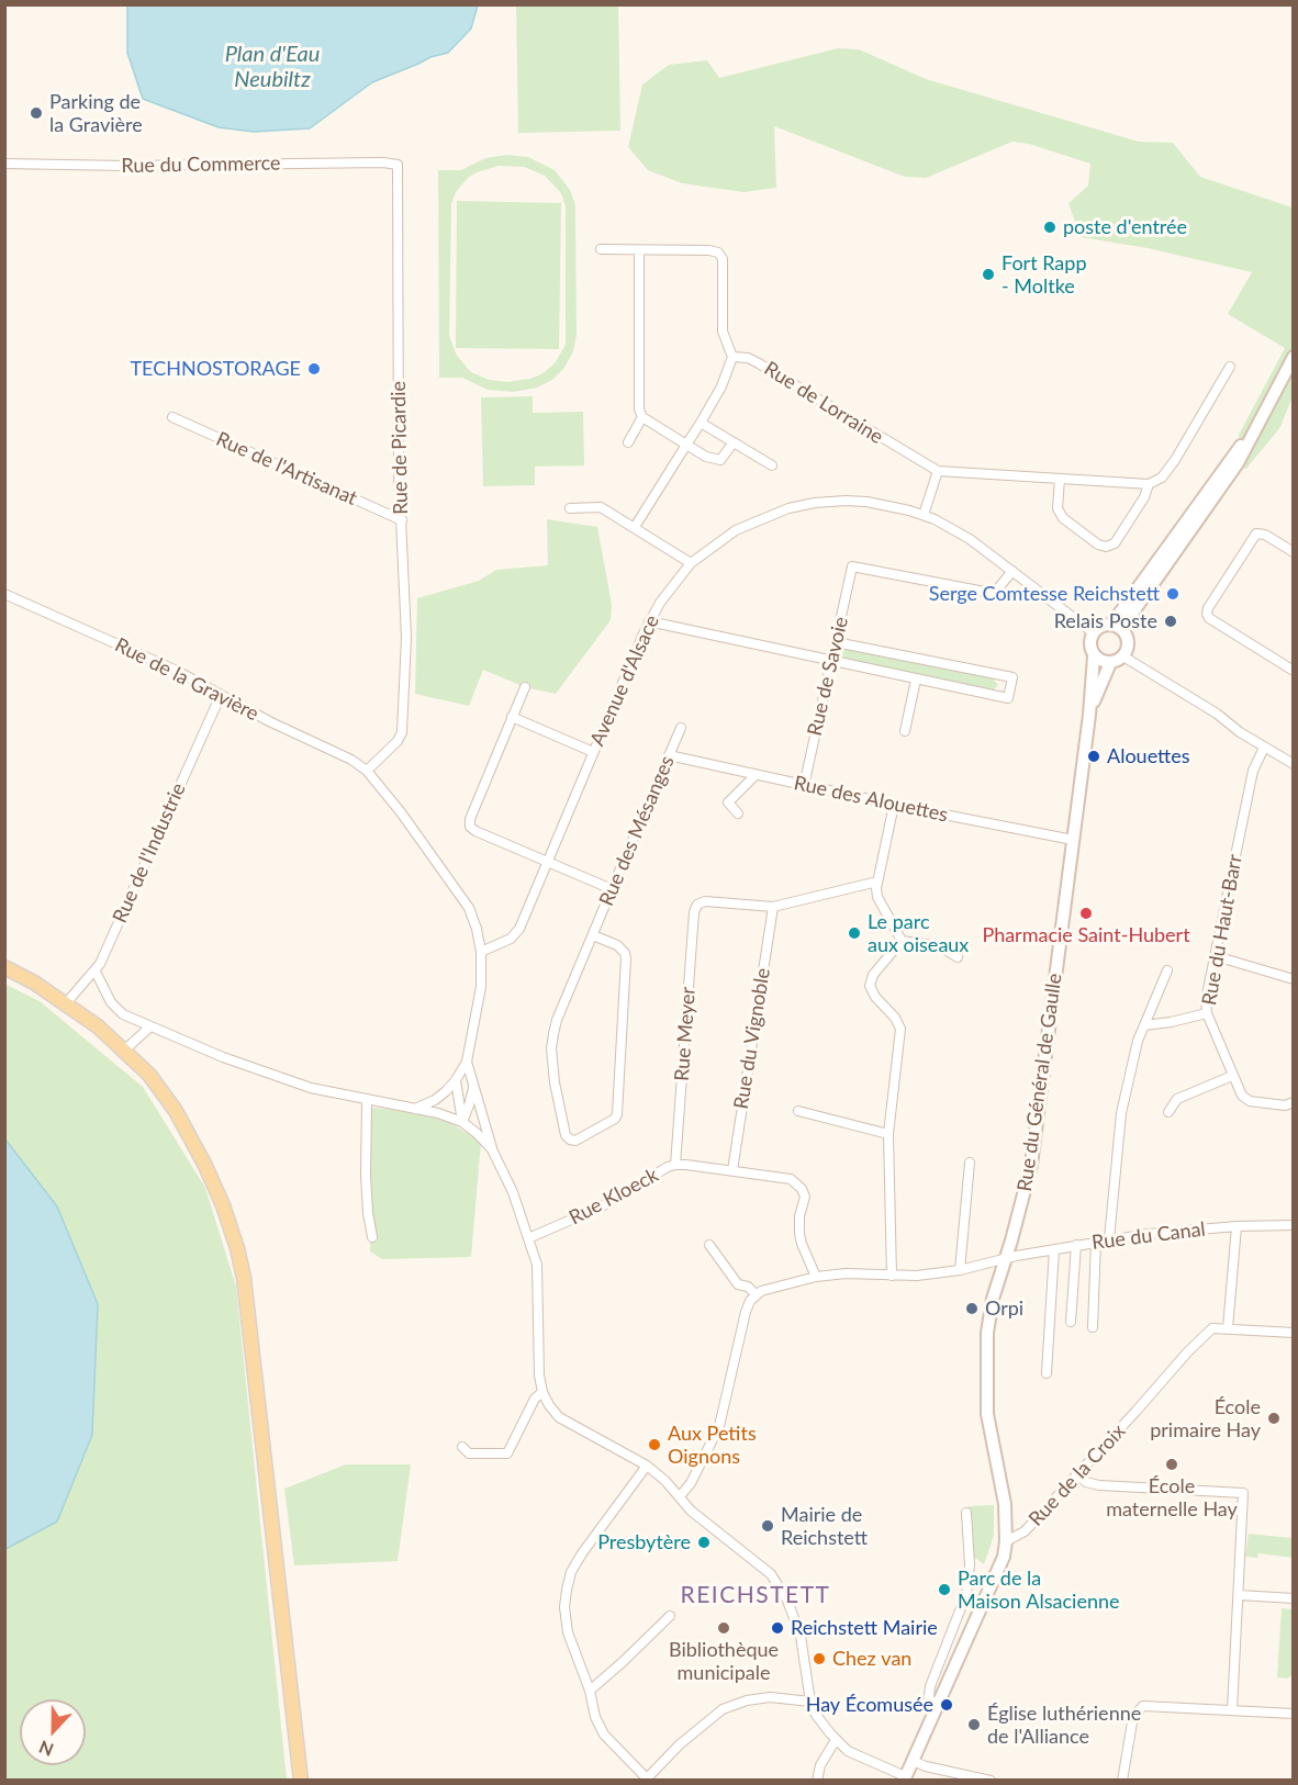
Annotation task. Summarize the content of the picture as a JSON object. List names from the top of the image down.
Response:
{
  "streets": {
    "main road": ["Rue du Général de Gaulle"],
    "street": [
      "Rue du Commerce",
      "Rue de Lorraine",
      "Rue de Picardie",
      "Rue de l'Artisanat",
      "Rue de Savoie",
      "Rue de la Gravière",
      "Avenue d'Alsace",
      "Rue des Alouettes",
      "Rue des Mésanges",
      "Rue de l'Industrie",
      "Rue du Haut-Barr",
      "Rue Meyer",
      "Rue du Vignoble",
      "Rue Kloeck",
      "Rue du Canal",
      "Rue de la Croix"
    ]
  },
  "crossings": [
    ["Rue du Commerce", "Rue de Picardie"],
    ["Rue de Picardie", "Rue de l'Artisanat"],
    ["Rue de Picardie", "Rue de la Gravière"],
    ["Rue de Savoie", "Avenue d'Alsace"],
    ["Rue de Savoie", "Rue des Alouettes"],
    ["Rue de la Gravière", "Avenue d'Alsace"],
    ["Rue de la Gravière", "Rue de l'Industrie"],
    ["Avenue d'Alsace", "Rue du Général de Gaulle"],
    ["Rue des Alouettes", "Rue des Mésanges"],
    ["Rue des Alouettes", "Rue du Général de Gaulle"],
    ["Rue Meyer", "Rue du Vignoble"],
    ["Rue Meyer", "Rue Kloeck"],
    ["Rue du Vignoble", "Rue Kloeck"],
    ["Rue du Général de Gaulle", "Rue du Canal"],
    ["Rue du Général de Gaulle", "Rue de la Croix"],
    ["Rue Kloeck", "Rue du Canal"]
  ],
  "districts": ["REICHSTETT"],
  "water": ["Plan d'Eau Neubiltz"],
  "places": [
    "Parking de la Gravière",
    "poste d'entrée",
    "Fort Rapp - Moltke",
    "TECHNOSTORAGE",
    "Serge Comtesse Reichstett",
    "Relais Poste",
    "Alouettes",
    "Pharmacie Saint-Hubert",
    "Le parc aux oiseaux",
    "Orpi",
    "École primaire Hay",
    "Aux Petits Oignons",
    "École maternelle Hay",
    "Mairie de Reichstett",
    "Presbytère",
    "Parc de la Maison Alsacienne",
    "Bibliothèque municipale",
    "Reichstett Mairie",
    "Chez van",
    "Hay Écomusée",
    "Église luthérienne de l'Alliance"
  ],
  "north": "bottom"
}
